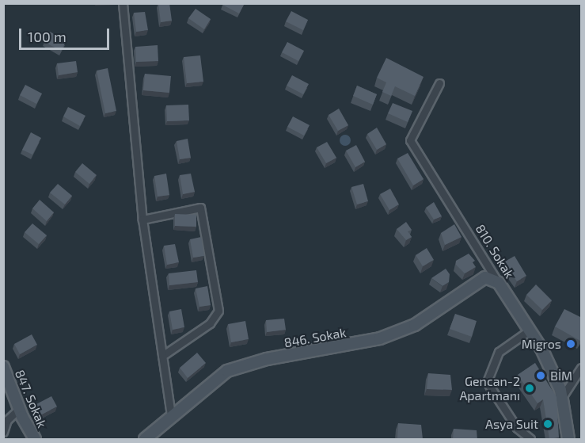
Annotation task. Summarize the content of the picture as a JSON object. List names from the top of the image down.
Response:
{
  "streets": {
    "street": ["810. Sokak", "846. Sokak", "847. Sokak"]
  },
  "crossings": [
    ["810. Sokak", "846. Sokak"]
  ],
  "places": [
    "Migros",
    "BİM",
    "Gencan-2 Apartmanı",
    "Asya Suit"
  ],
  "scale_bar": "100 m"
}
